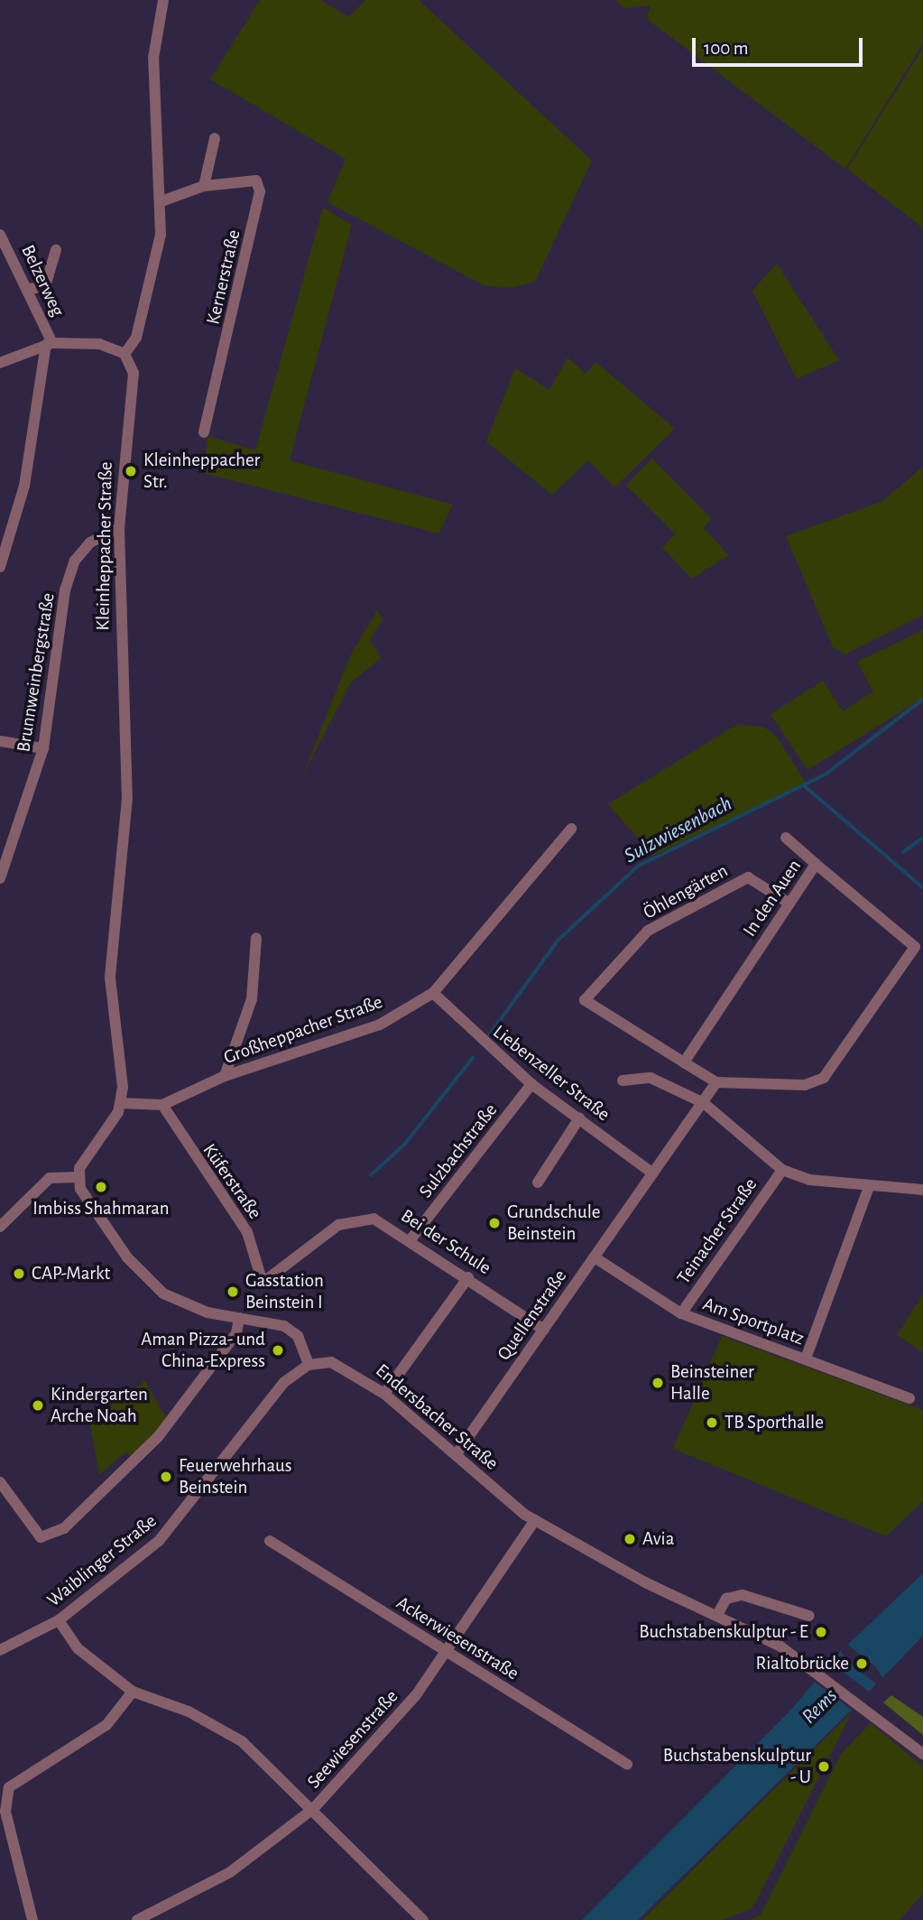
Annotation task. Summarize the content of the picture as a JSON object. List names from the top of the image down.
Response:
{
  "streets": {
    "street": [
      "Kernerstraße",
      "Belzerweg",
      "Kleinheppacher Straße",
      "Brunnweinbergstraße",
      "Öhlengärten",
      "In den Auen",
      "Großheppacher Straße",
      "Liebenzeller Straße",
      "Sulzbachstraße",
      "Küferstraße",
      "Teinacher Straße",
      "Bei der Schule",
      "Quellenstraße",
      "Am Sportplatz",
      "Endersbacher Straße",
      "Waiblinger Straße",
      "Ackerwiesenstraße",
      "Seewiesenstraße"
    ]
  },
  "crossings": [
    ["Kleinheppacher Straße", "Brunnweinbergstraße"],
    ["Kleinheppacher Straße", "Großheppacher Straße"],
    ["Öhlengärten", "In den Auen"],
    ["Großheppacher Straße", "Liebenzeller Straße"],
    ["Großheppacher Straße", "Küferstraße"],
    ["Liebenzeller Straße", "Sulzbachstraße"],
    ["Liebenzeller Straße", "Quellenstraße"],
    ["Sulzbachstraße", "Bei der Schule"],
    ["Küferstraße", "Bei der Schule"],
    ["Teinacher Straße", "Am Sportplatz"],
    ["Bei der Schule", "Quellenstraße"],
    ["Quellenstraße", "Am Sportplatz"],
    ["Quellenstraße", "Endersbacher Straße"],
    ["Endersbacher Straße", "Waiblinger Straße"],
    ["Endersbacher Straße", "Seewiesenstraße"],
    ["Ackerwiesenstraße", "Seewiesenstraße"]
  ],
  "water": ["Sulzwiesenbach", "Rems"],
  "places": [
    "Kleinheppacher Str.",
    "Imbiss Shahmaran",
    "Grundschule Beinstein",
    "CAP-Markt",
    "Gasstation Beinstein I",
    "Aman Pizza- und China-Express",
    "Beinsteiner Halle",
    "Kindergarten Arche Noah",
    "TB Sporthalle",
    "Feuerwehrhaus Beinstein",
    "Avia",
    "Buchstabenskulptur - E",
    "Rialtobrücke",
    "Buchstabenskulptur - U"
  ],
  "scale_bar": "100 m"
}
